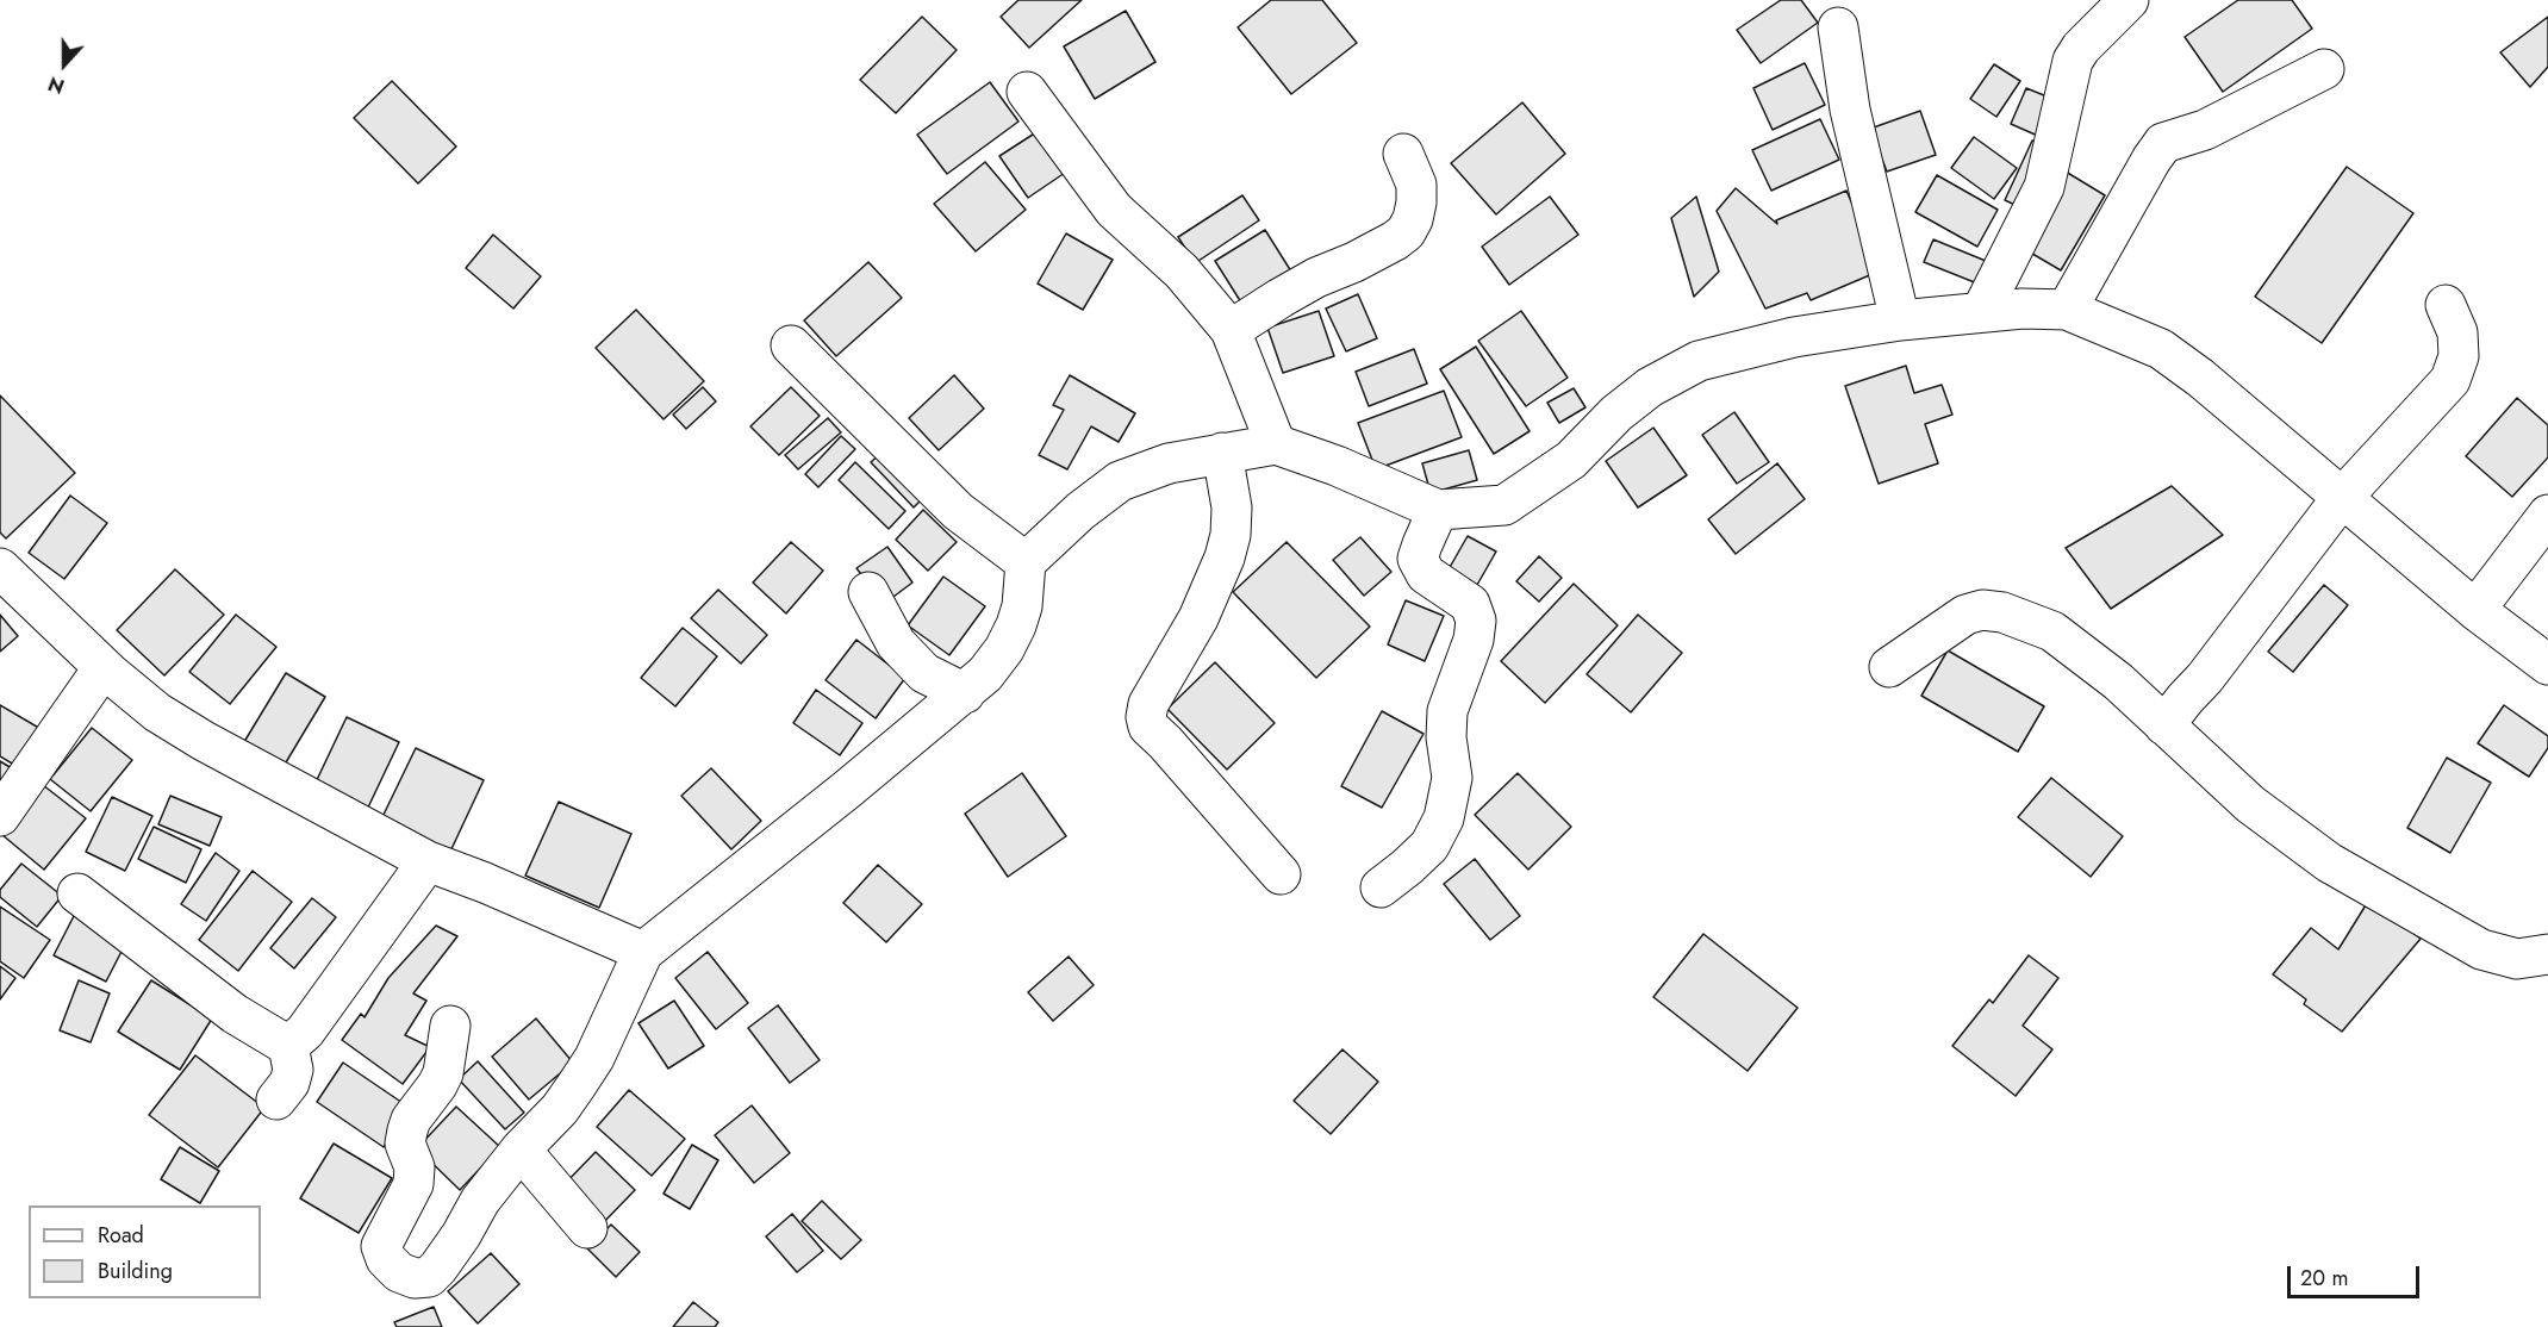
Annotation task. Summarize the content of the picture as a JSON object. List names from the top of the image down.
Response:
{
  "legend": ["Road", "Building"],
  "scale_bar": "20 m",
  "north": "bottom"
}
